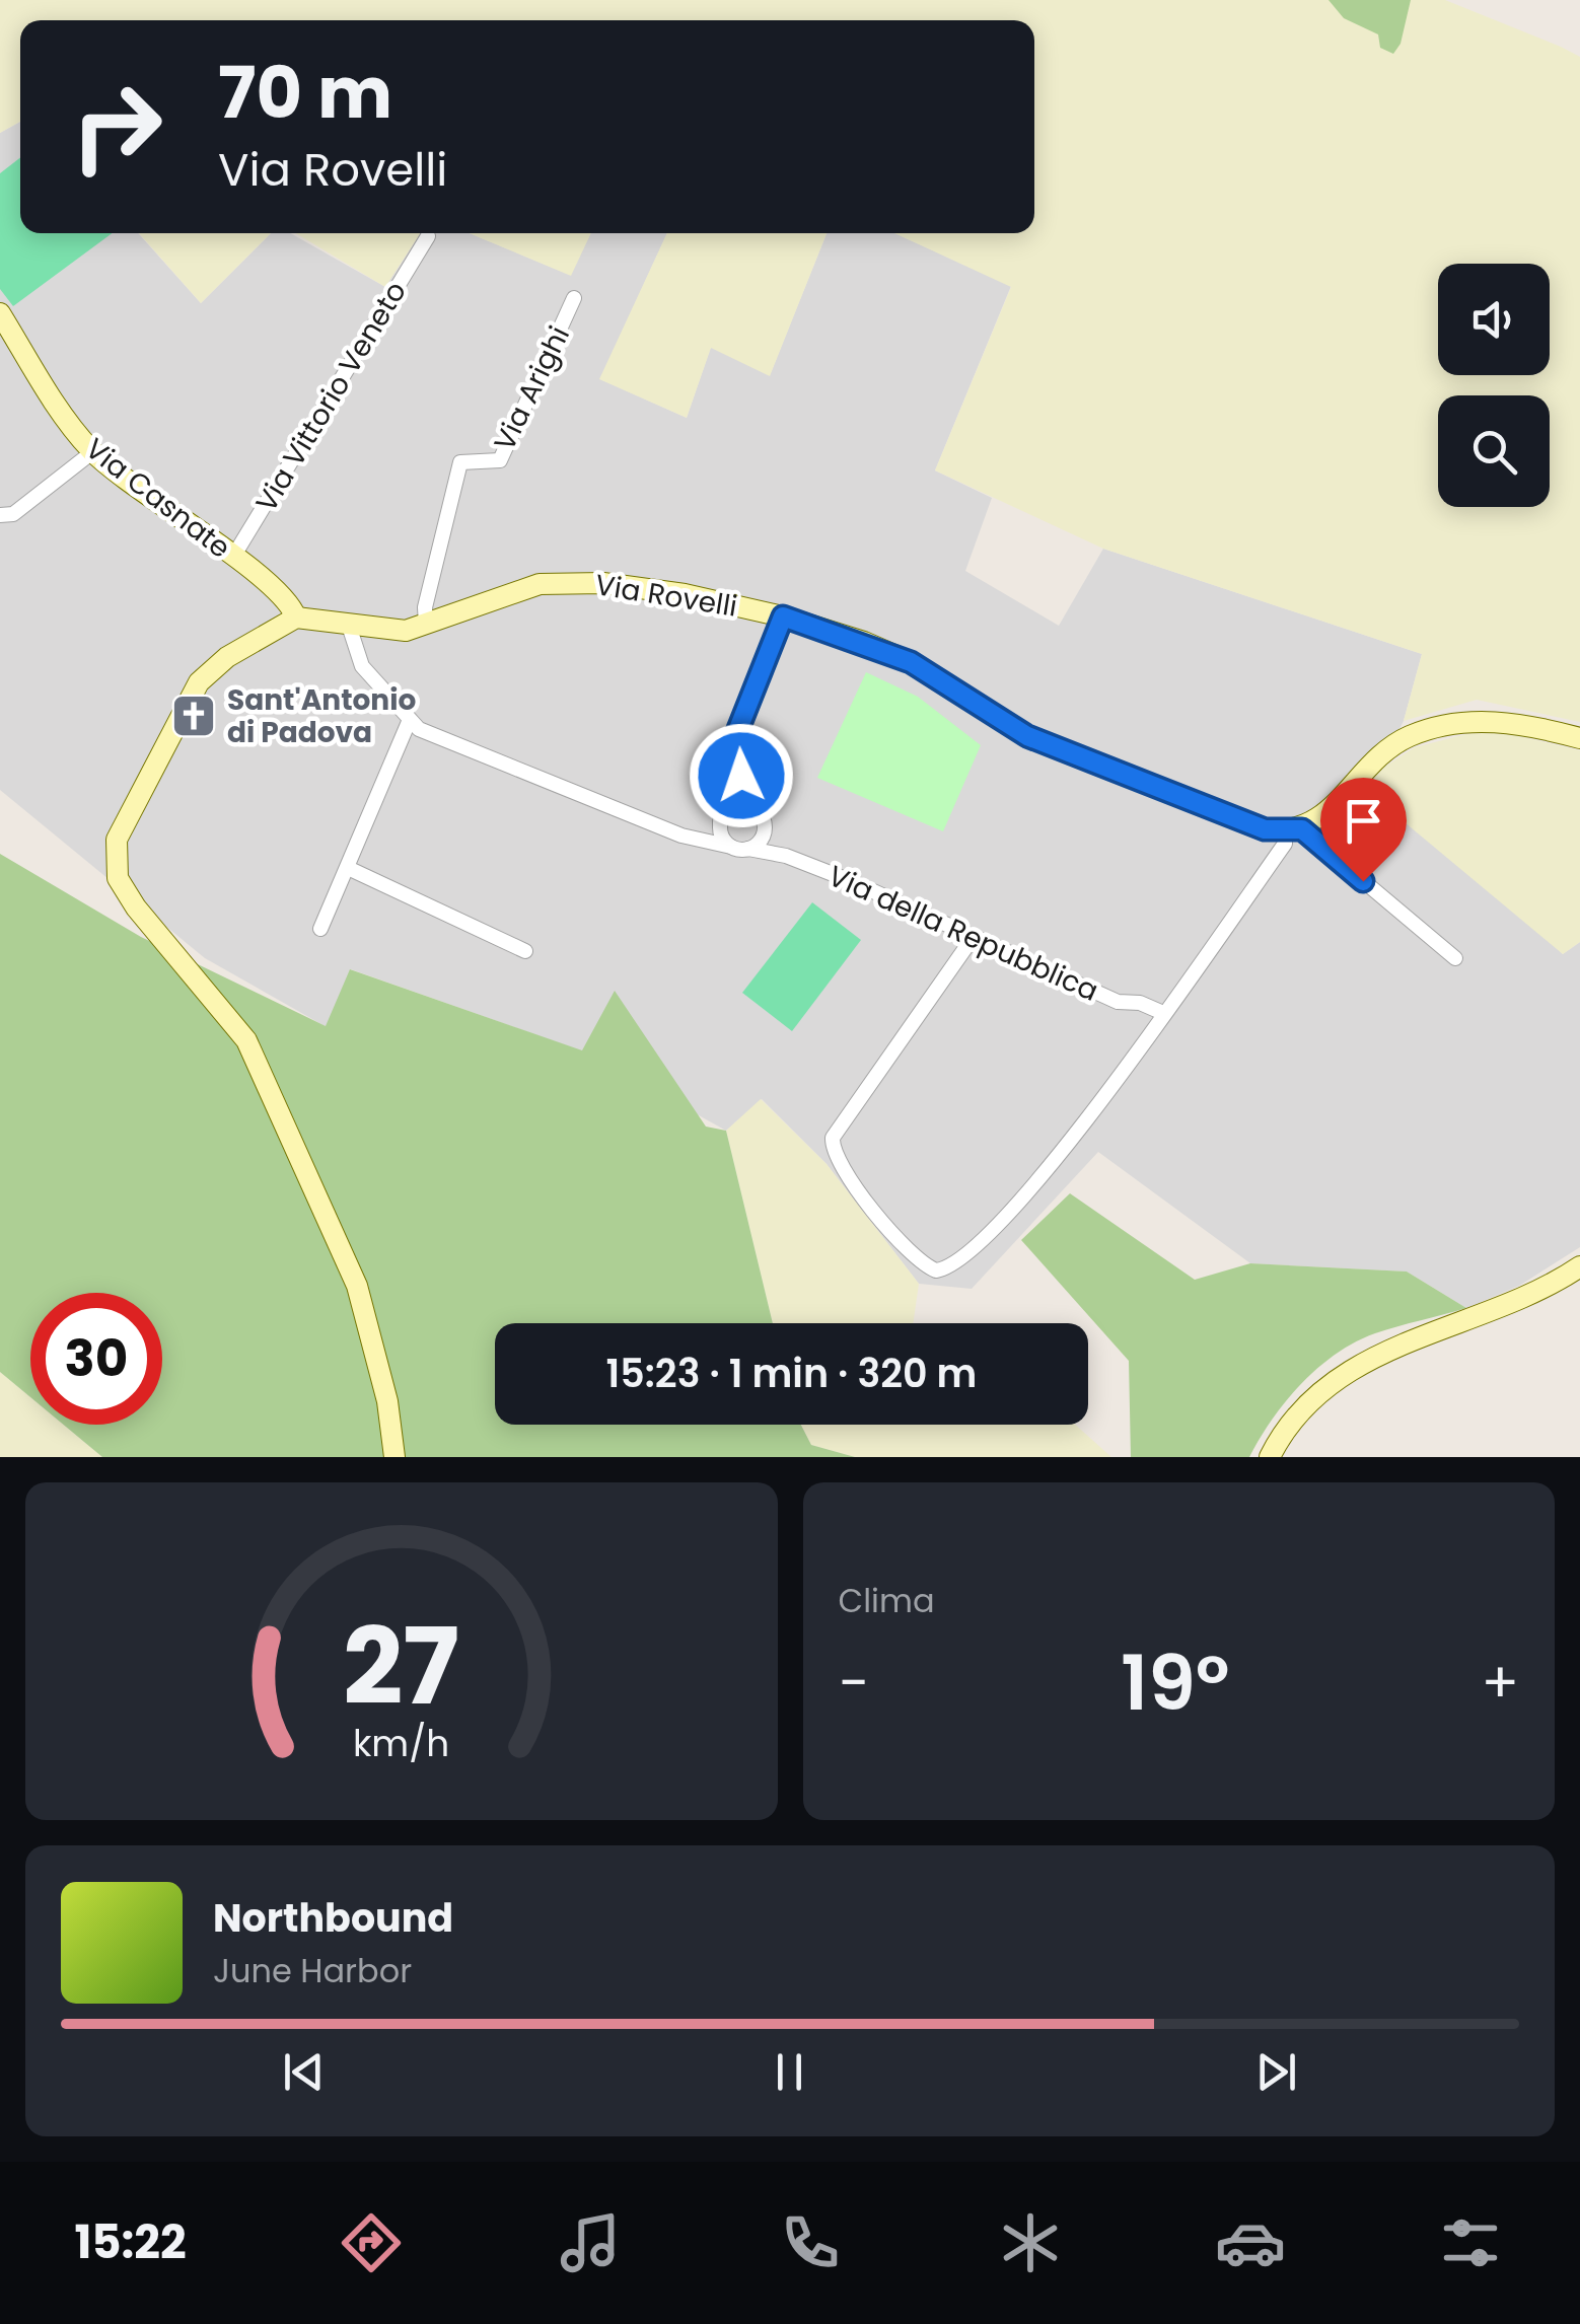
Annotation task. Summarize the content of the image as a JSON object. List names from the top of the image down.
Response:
{
  "streets": {
    "street": [
      "Via Arighi",
      "Via Vittorio Veneto",
      "Via Casnate",
      "Via Rovelli",
      "Via della Repubblica"
    ]
  },
  "crossings": [
    ["Via Arighi", "Via Rovelli"],
    ["Via Vittorio Veneto", "Via Casnate"],
    ["Via Casnate", "Via Rovelli"]
  ],
  "places": {
    "church": ["Sant'Antonio di Padova"]
  },
  "page": {
    "turn": ["70 m", "Via Rovelli"],
    "limit": "30",
    "trip": "15:23 · 1 min · 320 m",
    "tile": "Clima",
    "heat": ["−", "19°", "+"],
    "song": ["Northbound", "June Harbor"],
    "tabs": "15:22",
    "gauge": ["27", "km/h"]
  }
}
